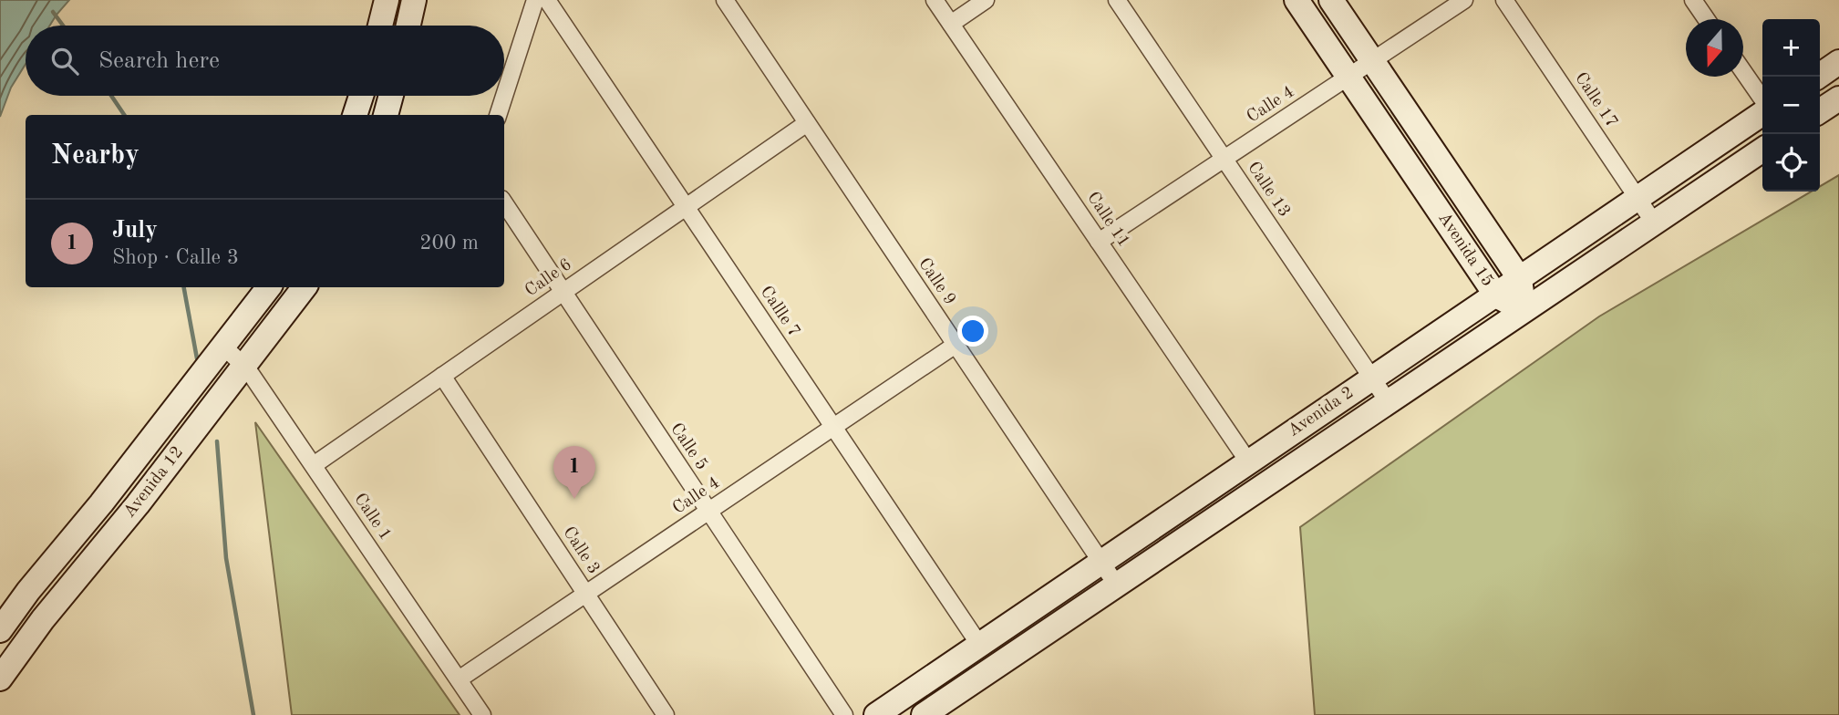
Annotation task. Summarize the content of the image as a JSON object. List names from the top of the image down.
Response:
{
  "streets": {
    "main road": ["Avenida 15", "Avenida 2", "Avenida 12"],
    "street": [
      "Calle 17",
      "Calle 4",
      "Calle 13",
      "Calle 11",
      "Calle 6",
      "Calle 9",
      "Callle 7",
      "Calle 5",
      "Calle 1",
      "Calle 3"
    ]
  },
  "crossings": [
    ["Calle 17", "Avenida 2"],
    ["Calle 4", "Calle 13"],
    ["Calle 4", "Calle 11"],
    ["Calle 4", "Avenida 15"],
    ["Calle 4", "Calle 9"],
    ["Calle 4", "Callle 7"],
    ["Calle 4", "Calle 5"],
    ["Calle 4", "Calle 1"],
    ["Calle 4", "Calle 3"],
    ["Calle 13", "Avenida 2"],
    ["Calle 11", "Avenida 2"],
    ["Avenida 15", "Avenida 2"],
    ["Calle 6", "Calle 9"],
    ["Calle 6", "Callle 7"],
    ["Calle 6", "Calle 5"],
    ["Calle 6", "Calle 1"],
    ["Calle 6", "Calle 3"],
    ["Calle 9", "Avenida 2"],
    ["Callle 7", "Avenida 2"],
    ["Avenida 12", "Calle 1"]
  ],
  "north": "bottom",
  "page": {
    "map_buttons": ["+", "−"],
    "search": "Search here",
    "heading": "Nearby",
    "list": [
      {
        "mark": "1",
        "name": "July",
        "note": "Shop · Calle 3",
        "value": "200 m"
      }
    ],
    "pins": "1"
  }
}
